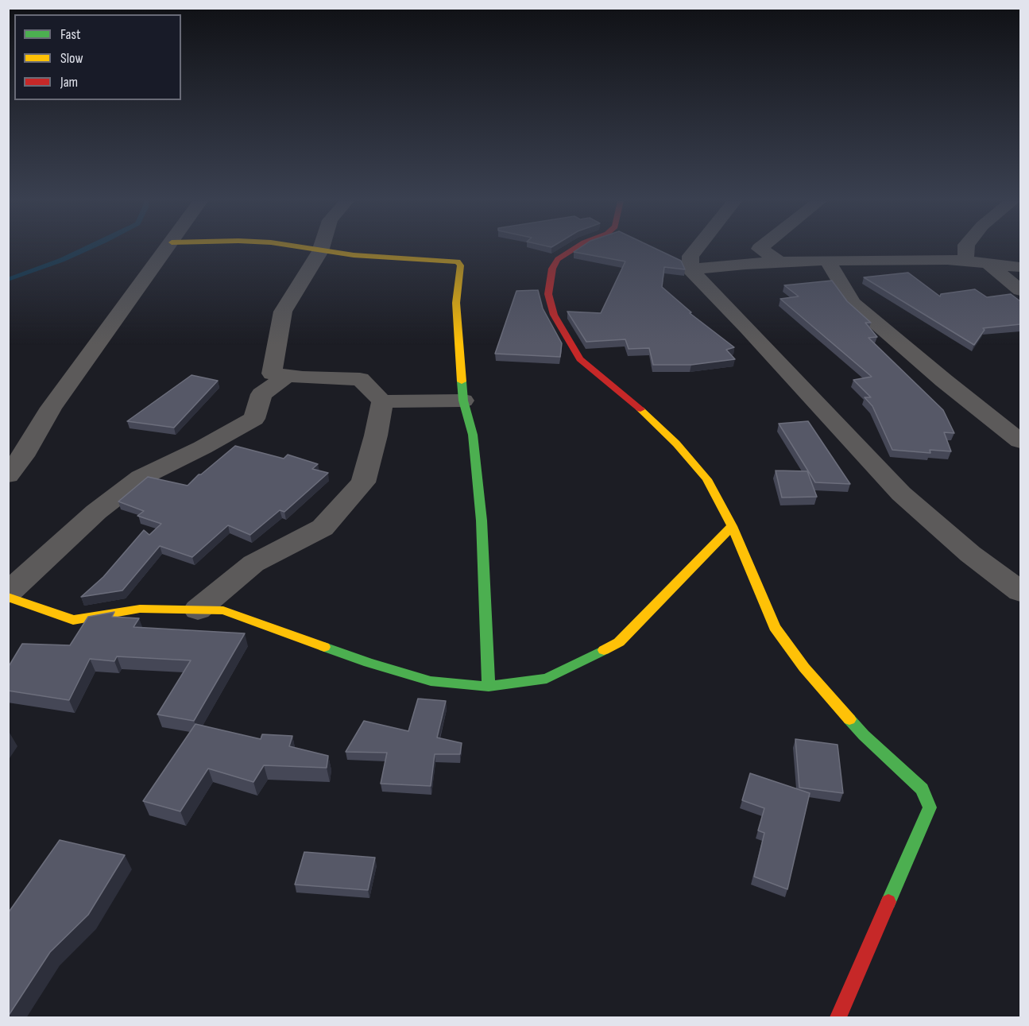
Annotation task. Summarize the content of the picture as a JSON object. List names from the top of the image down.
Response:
{
  "legend": ["Fast", "Slow", "Jam"]
}
